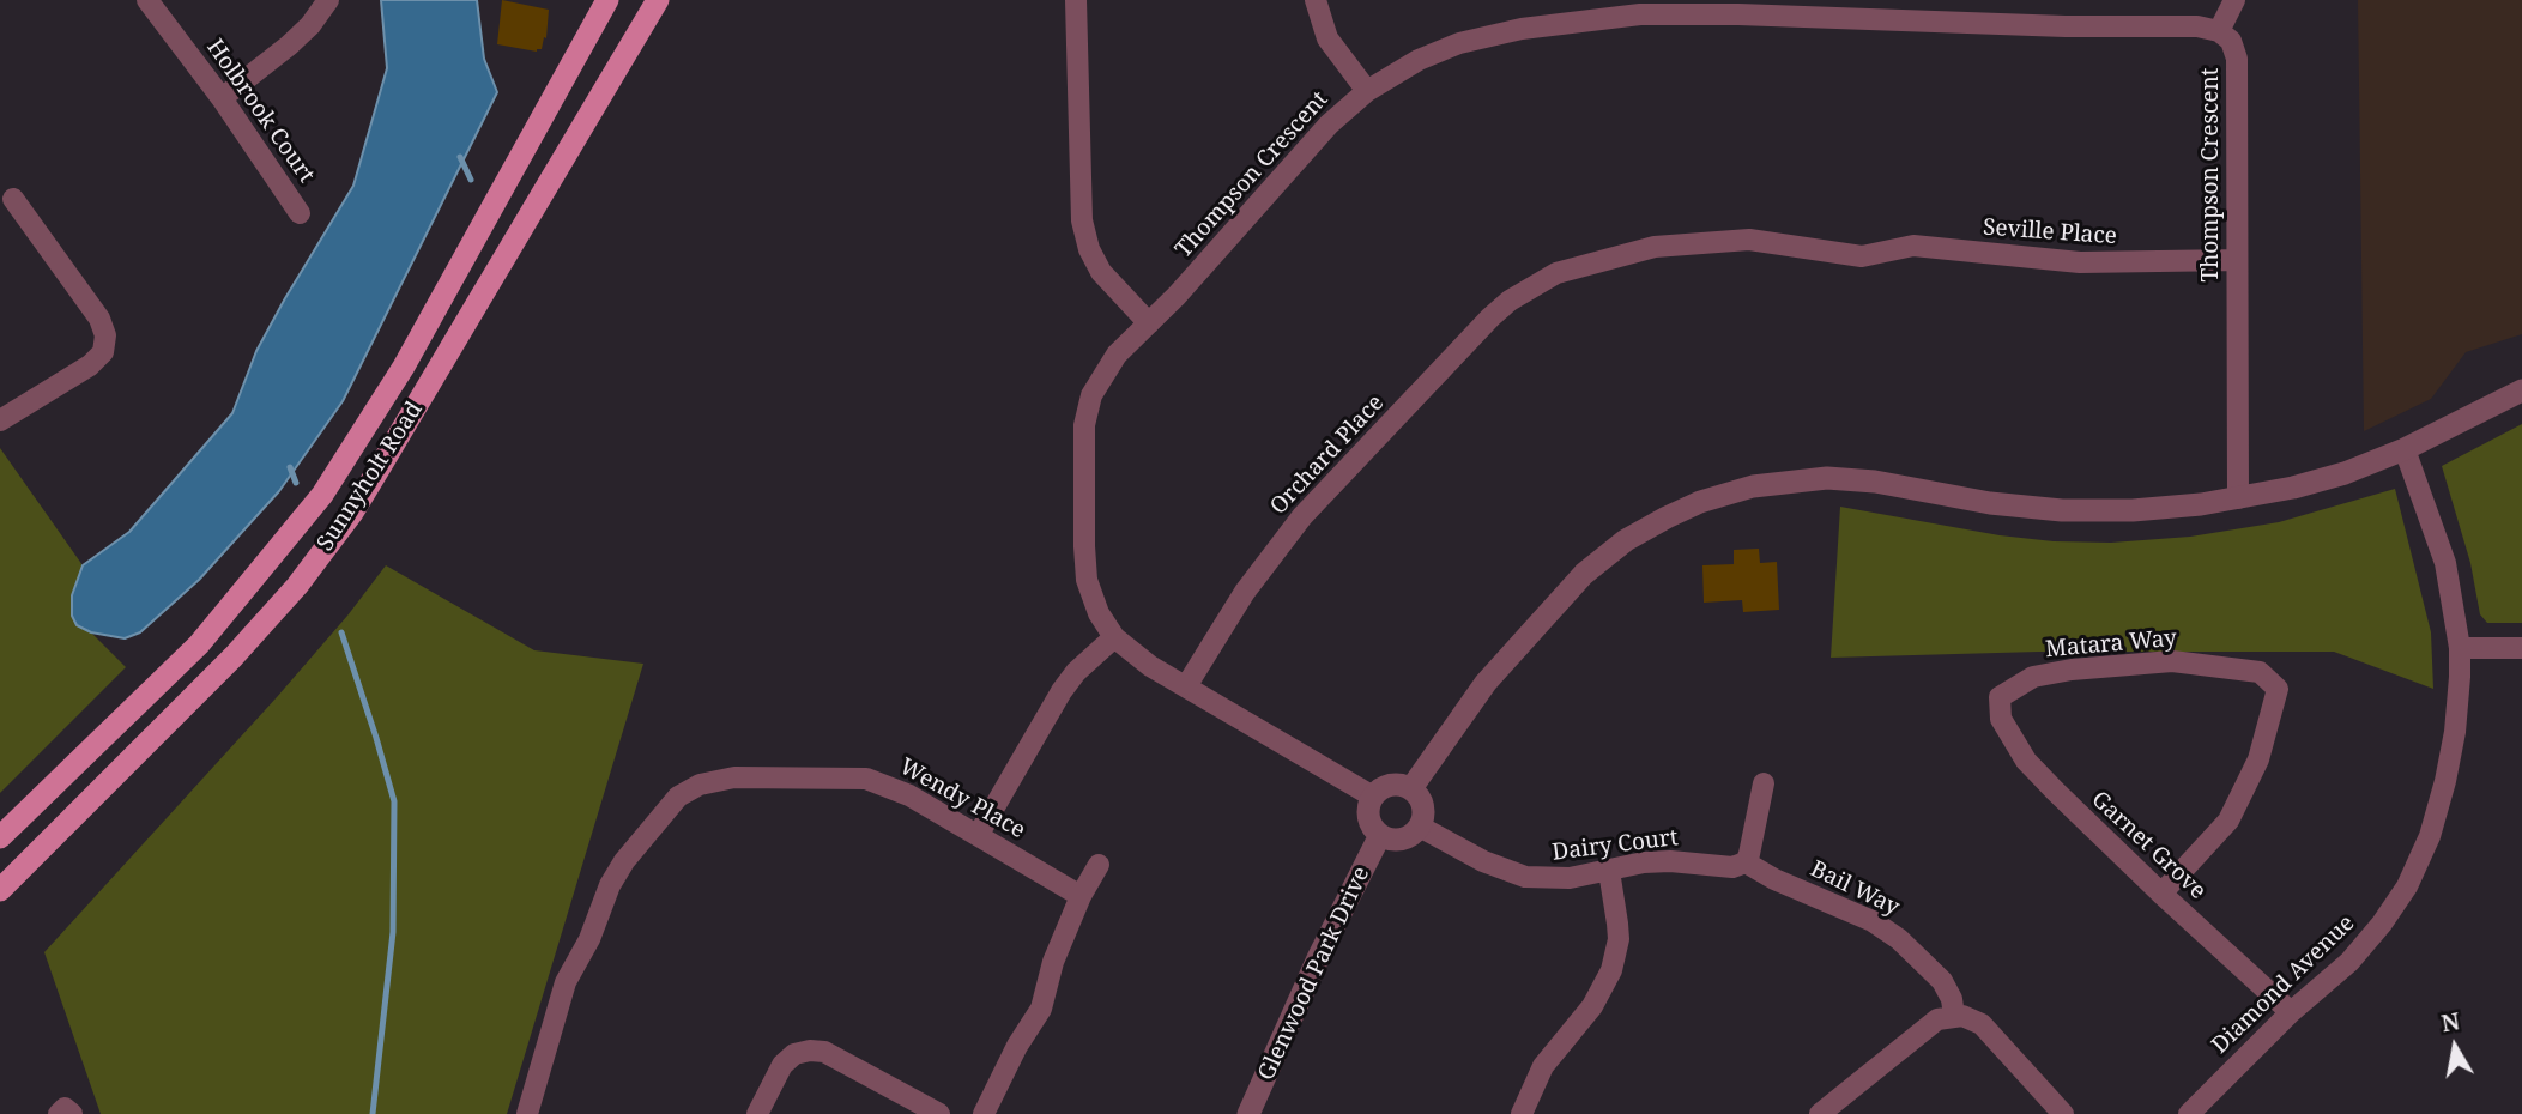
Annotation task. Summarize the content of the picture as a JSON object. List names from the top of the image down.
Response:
{
  "streets": {
    "main road": ["Sunnyholt Road"],
    "street": [
      "Holbrook Court",
      "Thompson Crescent",
      "Seville Place",
      "Orchard Place",
      "Matara Way",
      "Wendy Place",
      "Dairy Court",
      "Garnet Grove",
      "Bail Way",
      "Glenwood Park Drive",
      "Diamond Avenue"
    ]
  },
  "crossings": [
    ["Thompson Crescent", "Seville Place"],
    ["Thompson Crescent", "Orchard Place"],
    ["Thompson Crescent", "Dairy Court"],
    ["Thompson Crescent", "Glenwood Park Drive"],
    ["Seville Place", "Orchard Place"],
    ["Matara Way", "Garnet Grove"],
    ["Dairy Court", "Bail Way"],
    ["Dairy Court", "Glenwood Park Drive"],
    ["Garnet Grove", "Diamond Avenue"]
  ],
  "north": "top"
}
